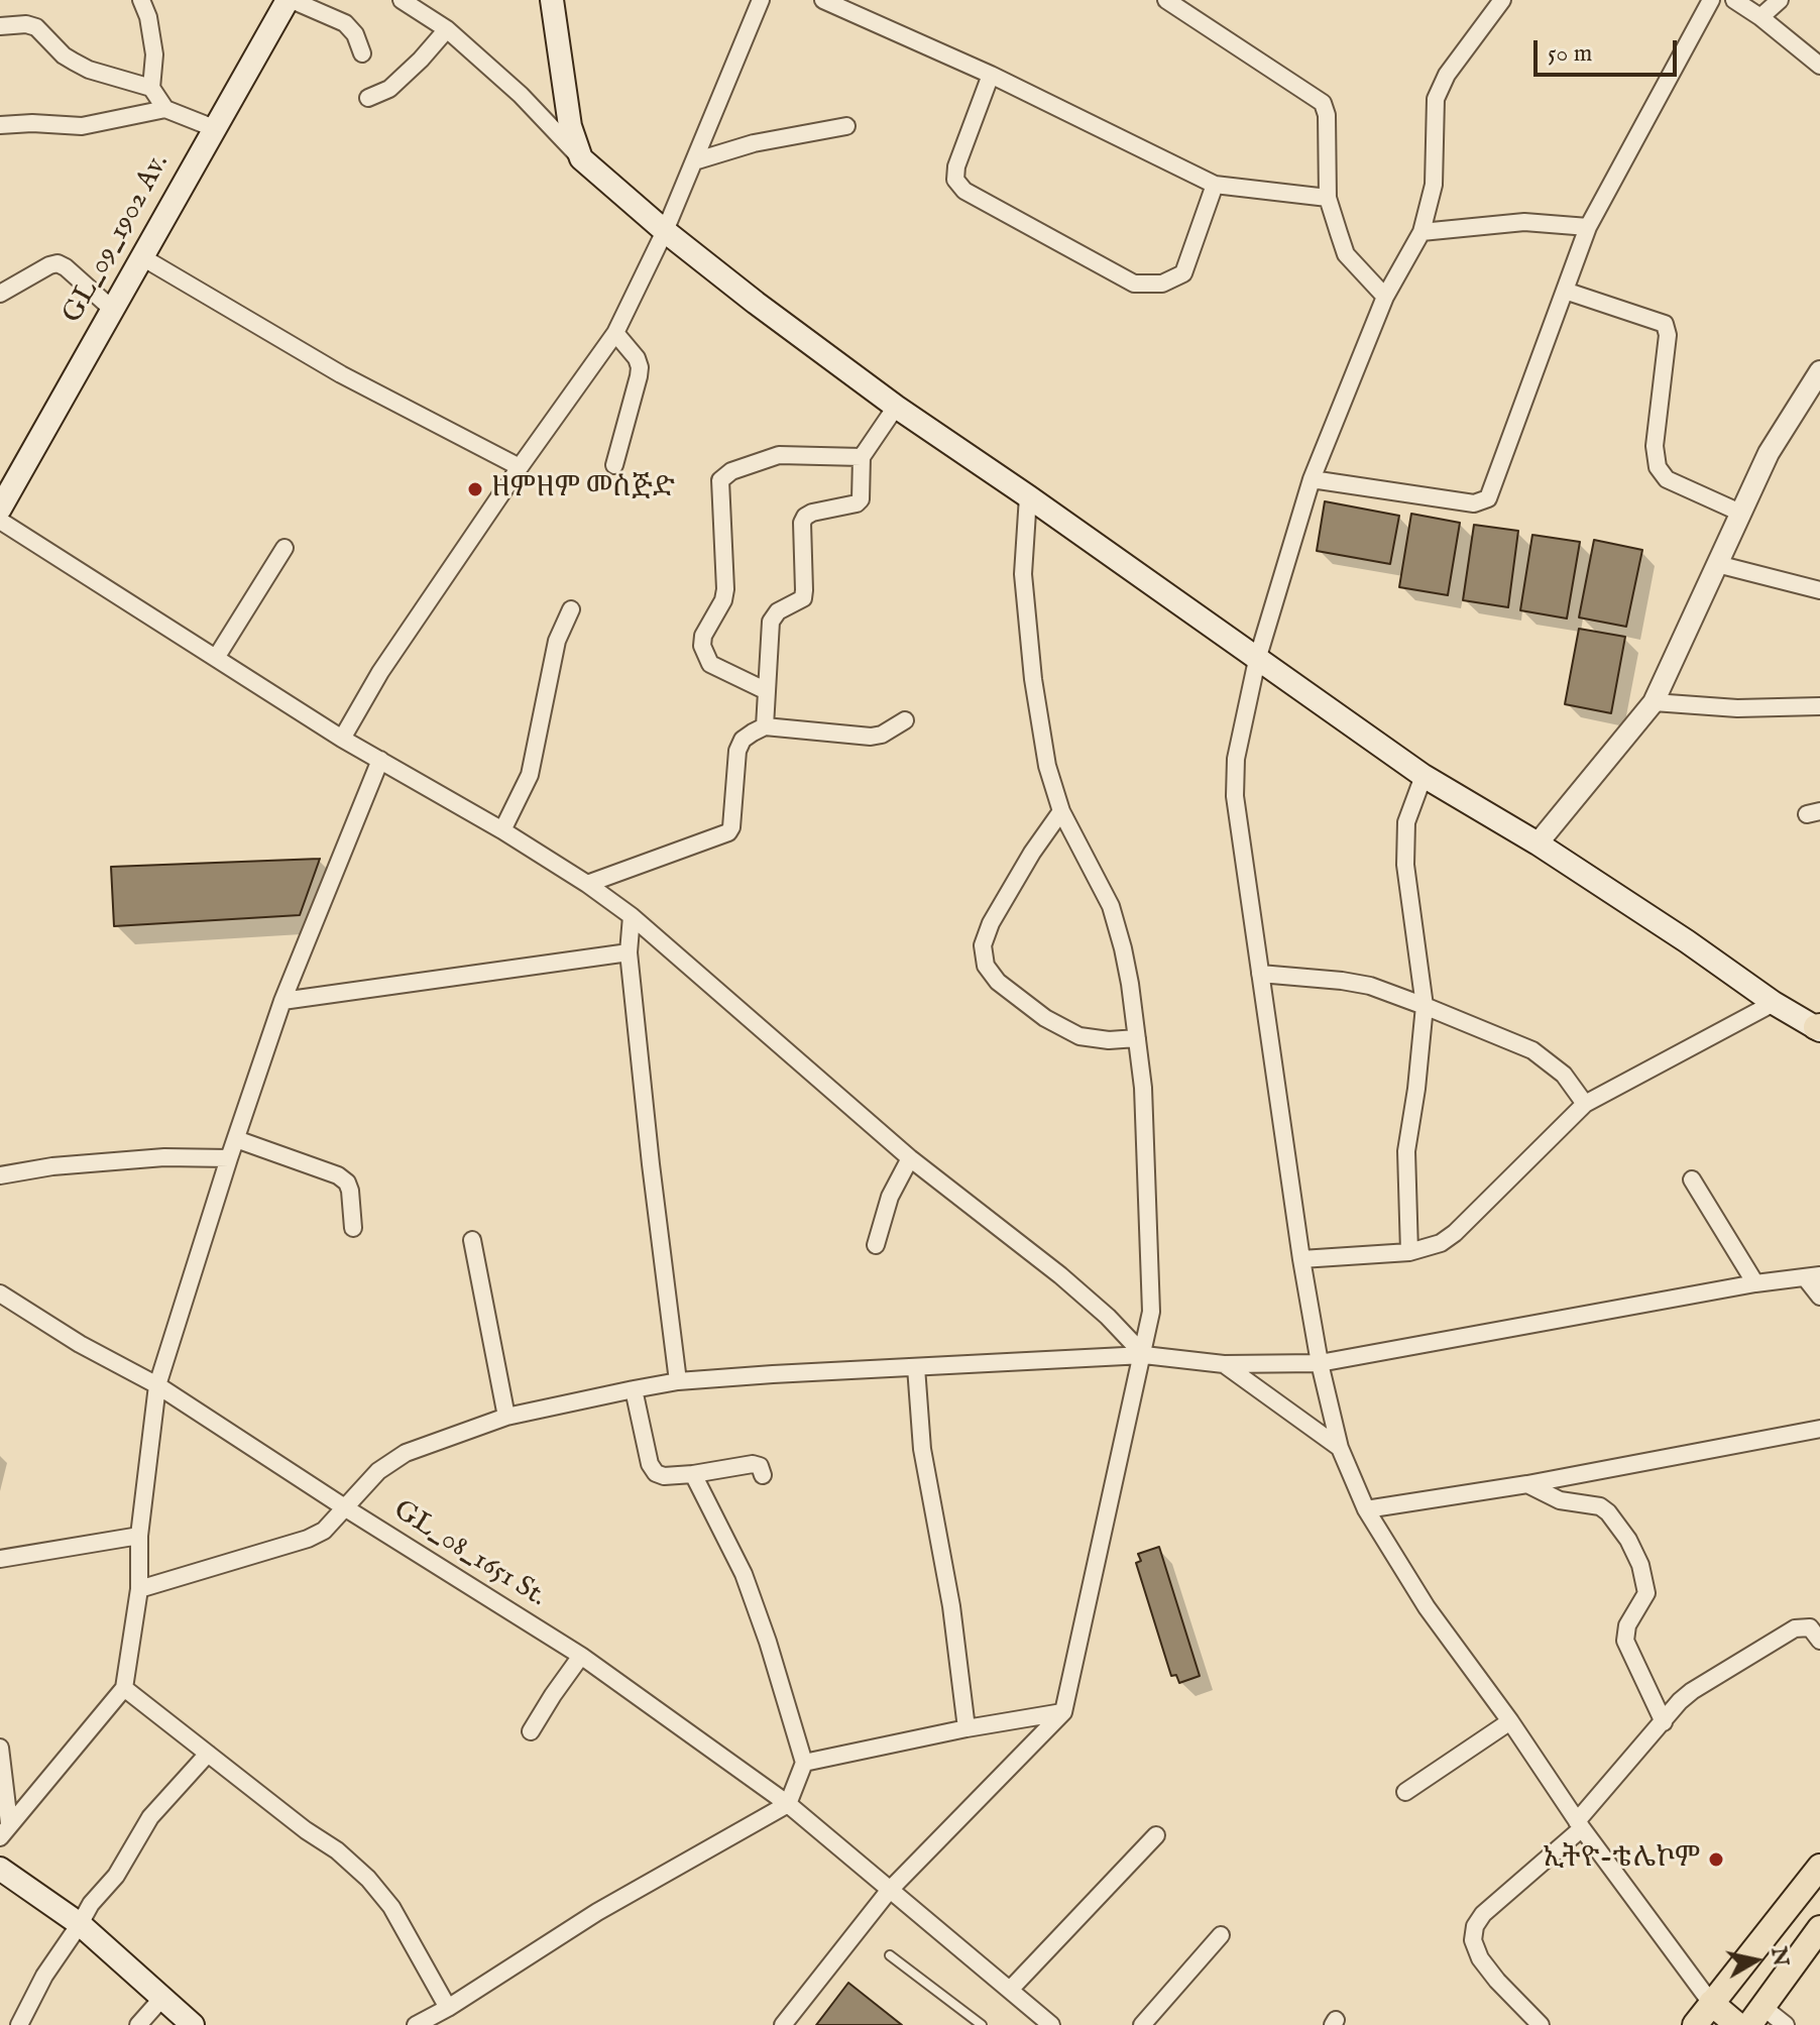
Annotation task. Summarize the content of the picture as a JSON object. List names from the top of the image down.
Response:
{
  "streets": {
    "main road": ["GL_09_1902 Av."],
    "street": ["GL_08_1651 St."]
  },
  "places": ["ዘምዘም መስጅድ", "ኢትዮ-ቴሌኮም"],
  "scale_bar": "50 m",
  "north": "right"
}
